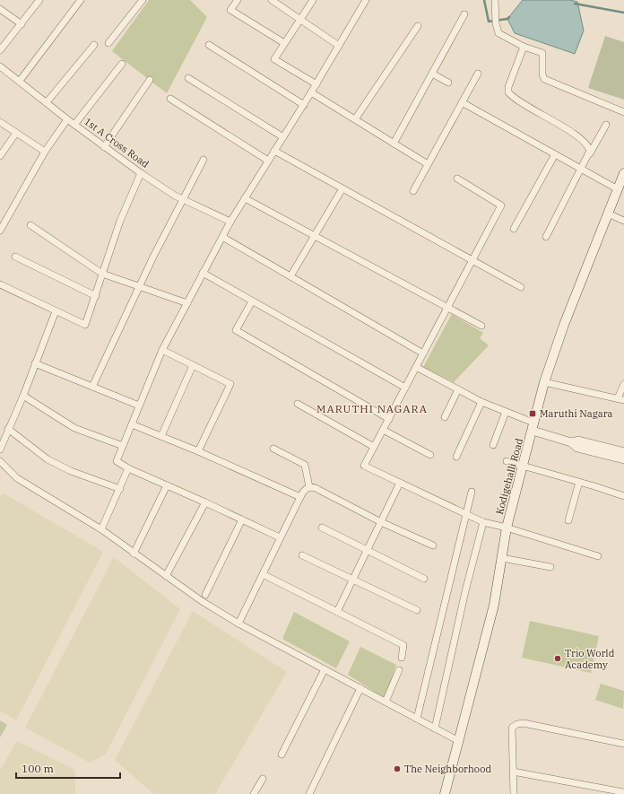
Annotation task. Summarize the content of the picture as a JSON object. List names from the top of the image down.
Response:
{
  "streets": {
    "main road": ["Kodigehalli Road"],
    "street": ["1st A Cross Road"]
  },
  "districts": ["MARUTHI NAGARA"],
  "places": {
    "transit": ["Maruthi Nagara"],
    "other": ["Trio World Academy", "The Neighborhood"]
  },
  "scale_bar": "100 m"
}
